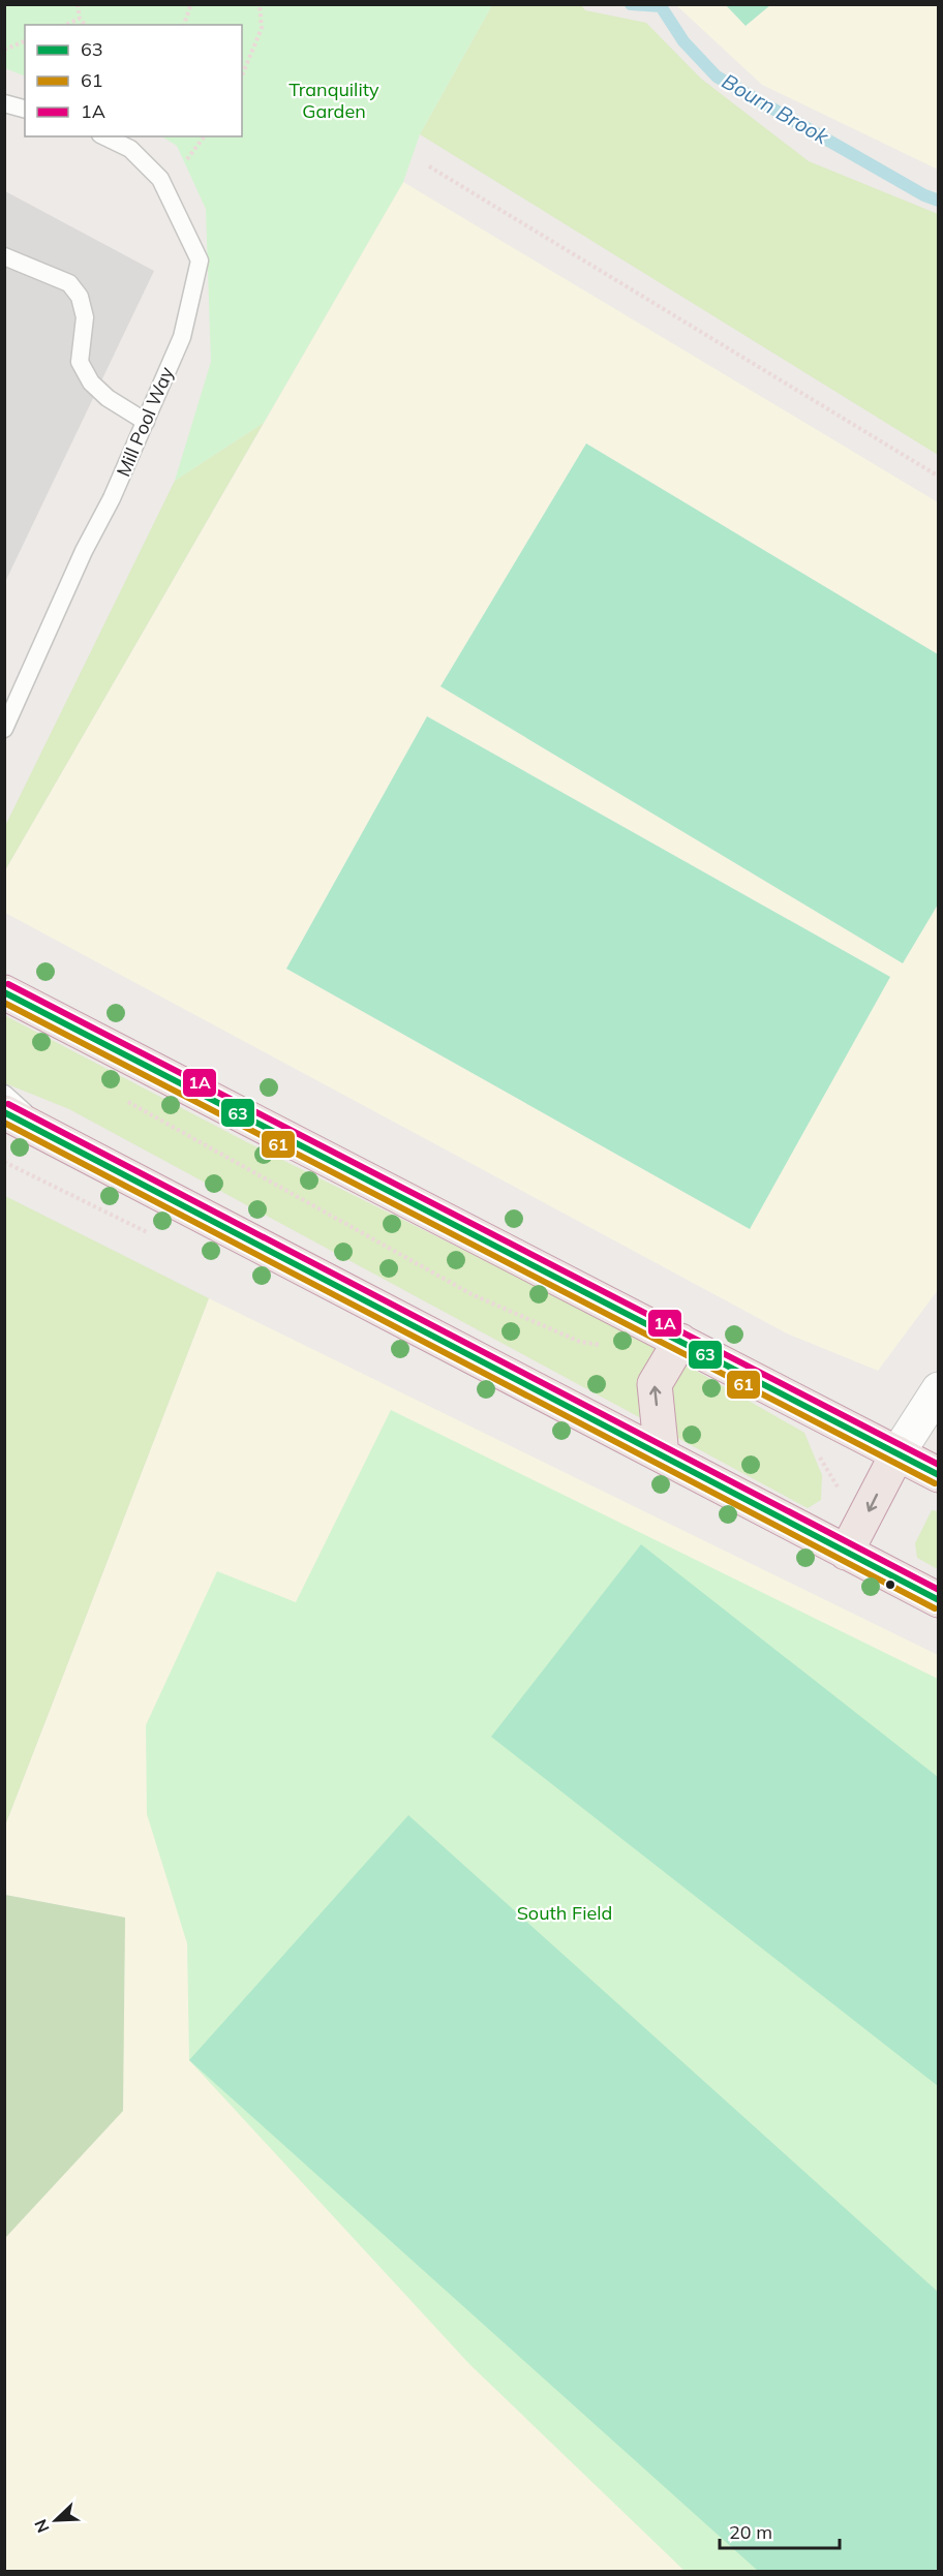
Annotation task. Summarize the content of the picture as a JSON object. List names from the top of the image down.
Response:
{
  "streets": {
    "lane": ["Mill Pool Way"]
  },
  "water": ["Bourn Brook"],
  "parks": ["Tranquility Garden", "South Field"],
  "lines": ["transit line 1A", "transit line 63", "transit line 61"],
  "legend": ["63", "61", "1A"],
  "scale_bar": "20 m",
  "north": "bottom left"
}
